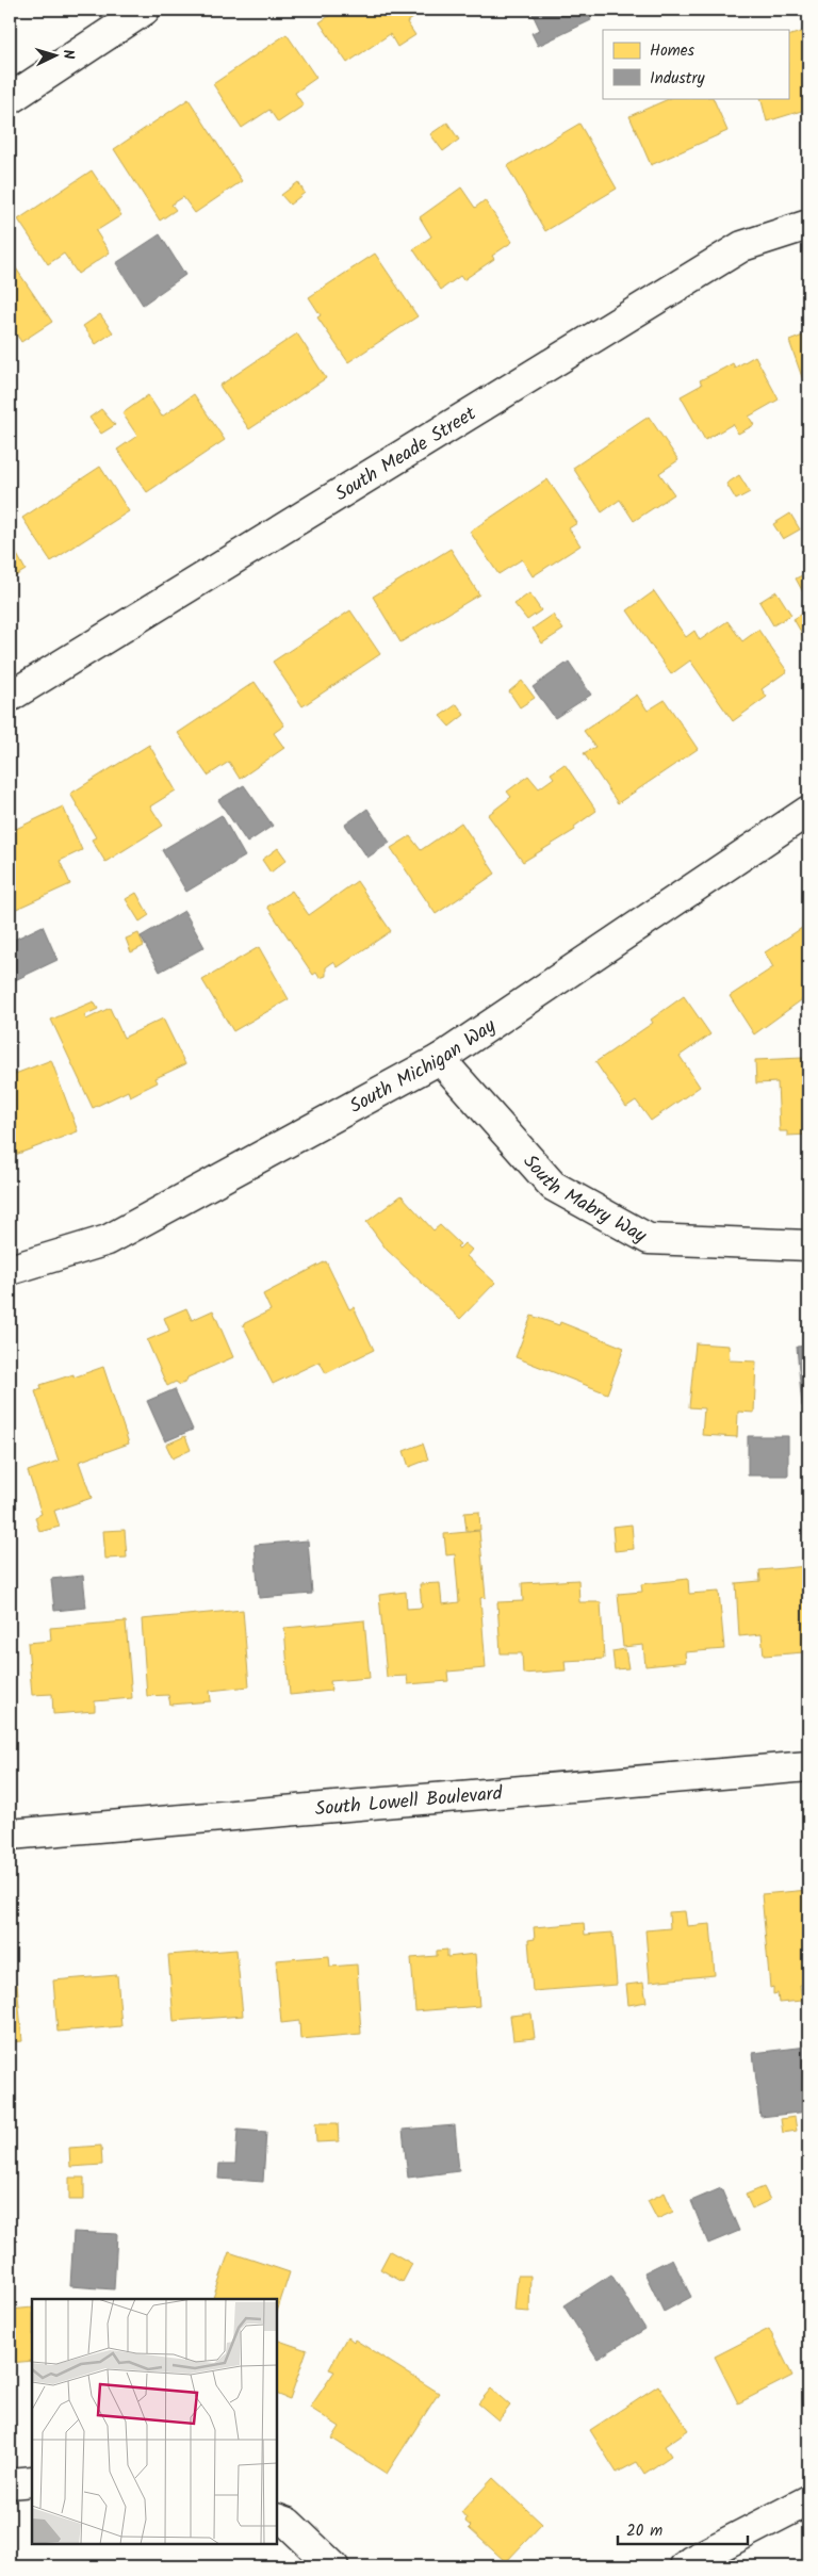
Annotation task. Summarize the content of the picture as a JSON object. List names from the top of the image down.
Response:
{
  "streets": {
    "street": [
      "South Meade Street",
      "South Michigan Way",
      "South Mabry Way",
      "South Lowell Boulevard"
    ]
  },
  "crossings": [
    ["South Michigan Way", "South Mabry Way"]
  ],
  "legend": ["Homes", "Industry"],
  "scale_bar": "20 m",
  "north": "right"
}
